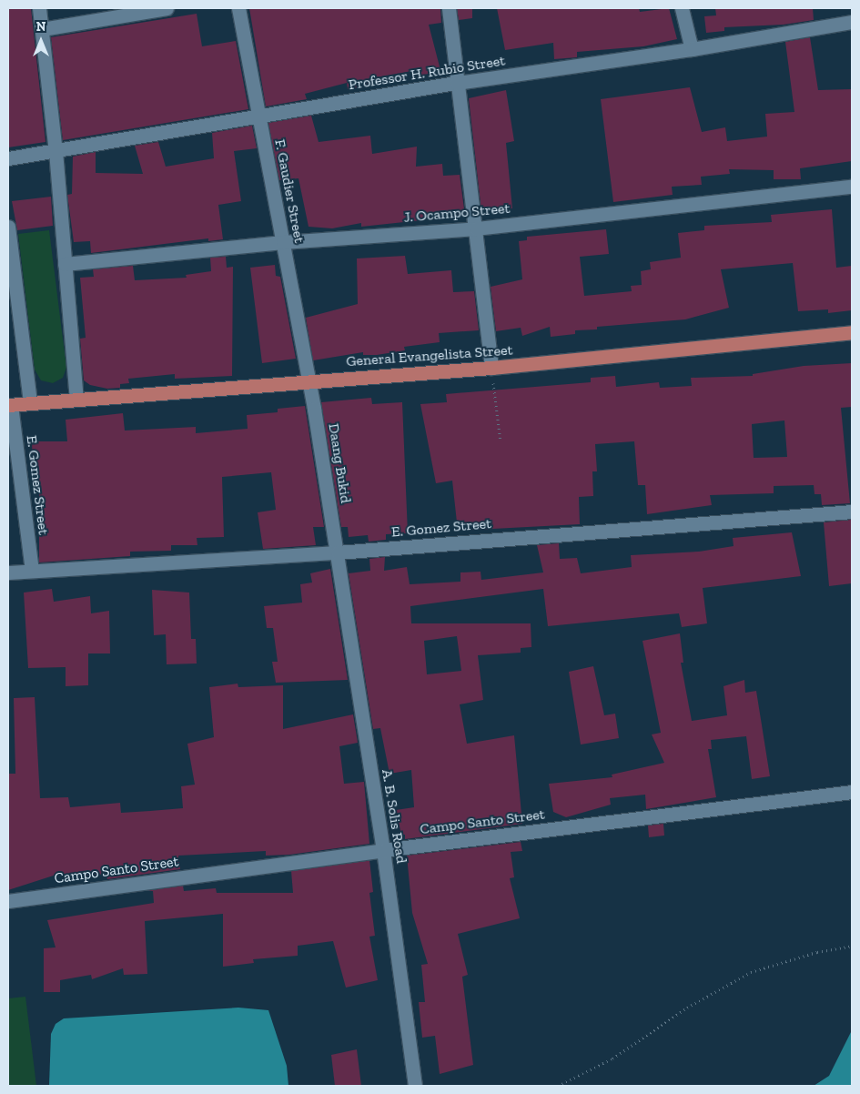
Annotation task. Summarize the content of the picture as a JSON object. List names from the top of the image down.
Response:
{
  "streets": {
    "main road": ["General Evangelista Street"],
    "street": [
      "Professor H. Rubio Street",
      "F. Gaudier Street",
      "J. Ocampo Street",
      "Daang Bukid",
      "E. Gomez Street",
      "A. B. Solis Road",
      "Campo Santo Street"
    ]
  },
  "crossings": [
    ["Professor H. Rubio Street", "F. Gaudier Street"],
    ["F. Gaudier Street", "J. Ocampo Street"],
    ["F. Gaudier Street", "General Evangelista Street"],
    ["F. Gaudier Street", "Daang Bukid"],
    ["General Evangelista Street", "Daang Bukid"],
    ["General Evangelista Street", "E. Gomez Street"],
    ["Daang Bukid", "E. Gomez Street"],
    ["Daang Bukid", "A. B. Solis Road"],
    ["E. Gomez Street", "A. B. Solis Road"],
    ["A. B. Solis Road", "Campo Santo Street"]
  ],
  "north": "top"
}
